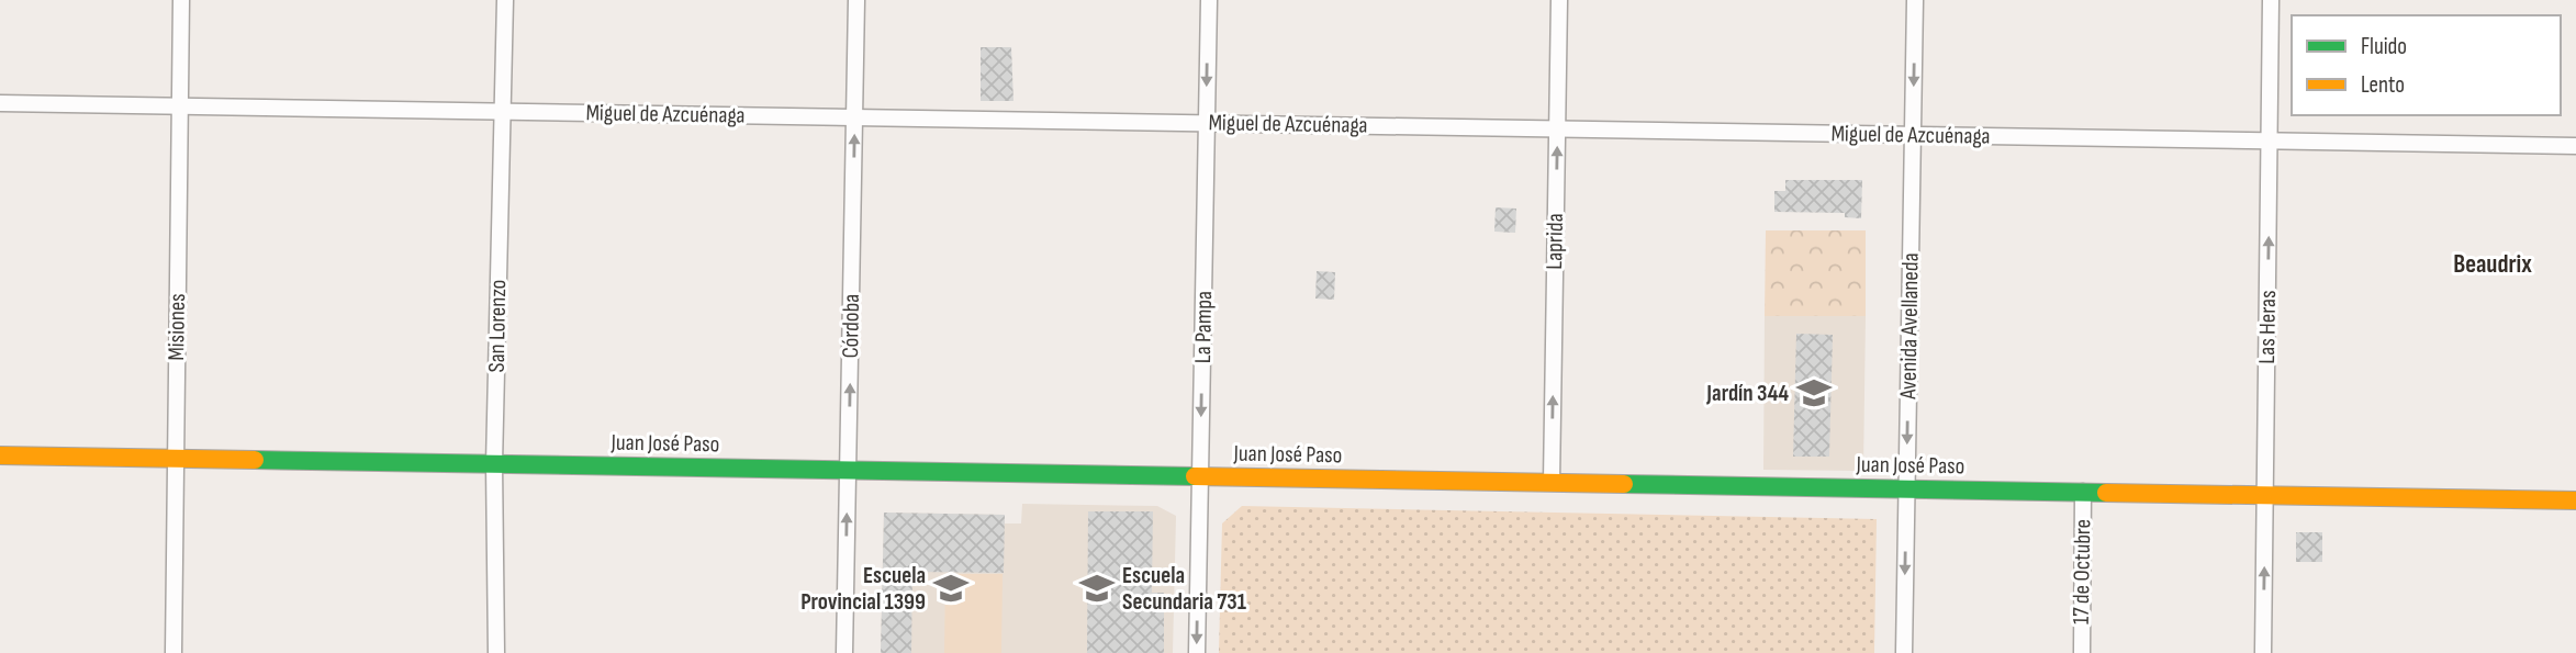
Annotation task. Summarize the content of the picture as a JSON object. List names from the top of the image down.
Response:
{
  "streets": {
    "street": [
      "Miguel de Azcuénaga",
      "Laprida",
      "San Lorenzo",
      "Córdoba",
      "Avenida Avellaneda",
      "Misiones",
      "La Pampa",
      "Las Heras",
      "Juan José Paso",
      "17 de Octubre"
    ]
  },
  "crossings": [
    ["Miguel de Azcuénaga", "Laprida"],
    ["Miguel de Azcuénaga", "San Lorenzo"],
    ["Miguel de Azcuénaga", "Córdoba"],
    ["Miguel de Azcuénaga", "Avenida Avellaneda"],
    ["Miguel de Azcuénaga", "Misiones"],
    ["Miguel de Azcuénaga", "La Pampa"],
    ["Miguel de Azcuénaga", "Las Heras"],
    ["Laprida", "Juan José Paso"],
    ["San Lorenzo", "Juan José Paso"],
    ["Córdoba", "Juan José Paso"],
    ["Avenida Avellaneda", "Juan José Paso"],
    ["Misiones", "Juan José Paso"],
    ["La Pampa", "Juan José Paso"],
    ["Las Heras", "Juan José Paso"],
    ["Juan José Paso", "17 de Octubre"]
  ],
  "one_way": [
    "Laprida",
    "Córdoba",
    "Avenida Avellaneda",
    "La Pampa",
    "Las Heras"
  ],
  "districts": ["Beaudrix"],
  "places": {
    "school or university": ["Jardín 344", "Escuela Provincial 1399", "Escuela Secundaria 731"]
  },
  "legend": ["Fluido", "Lento"]
}
